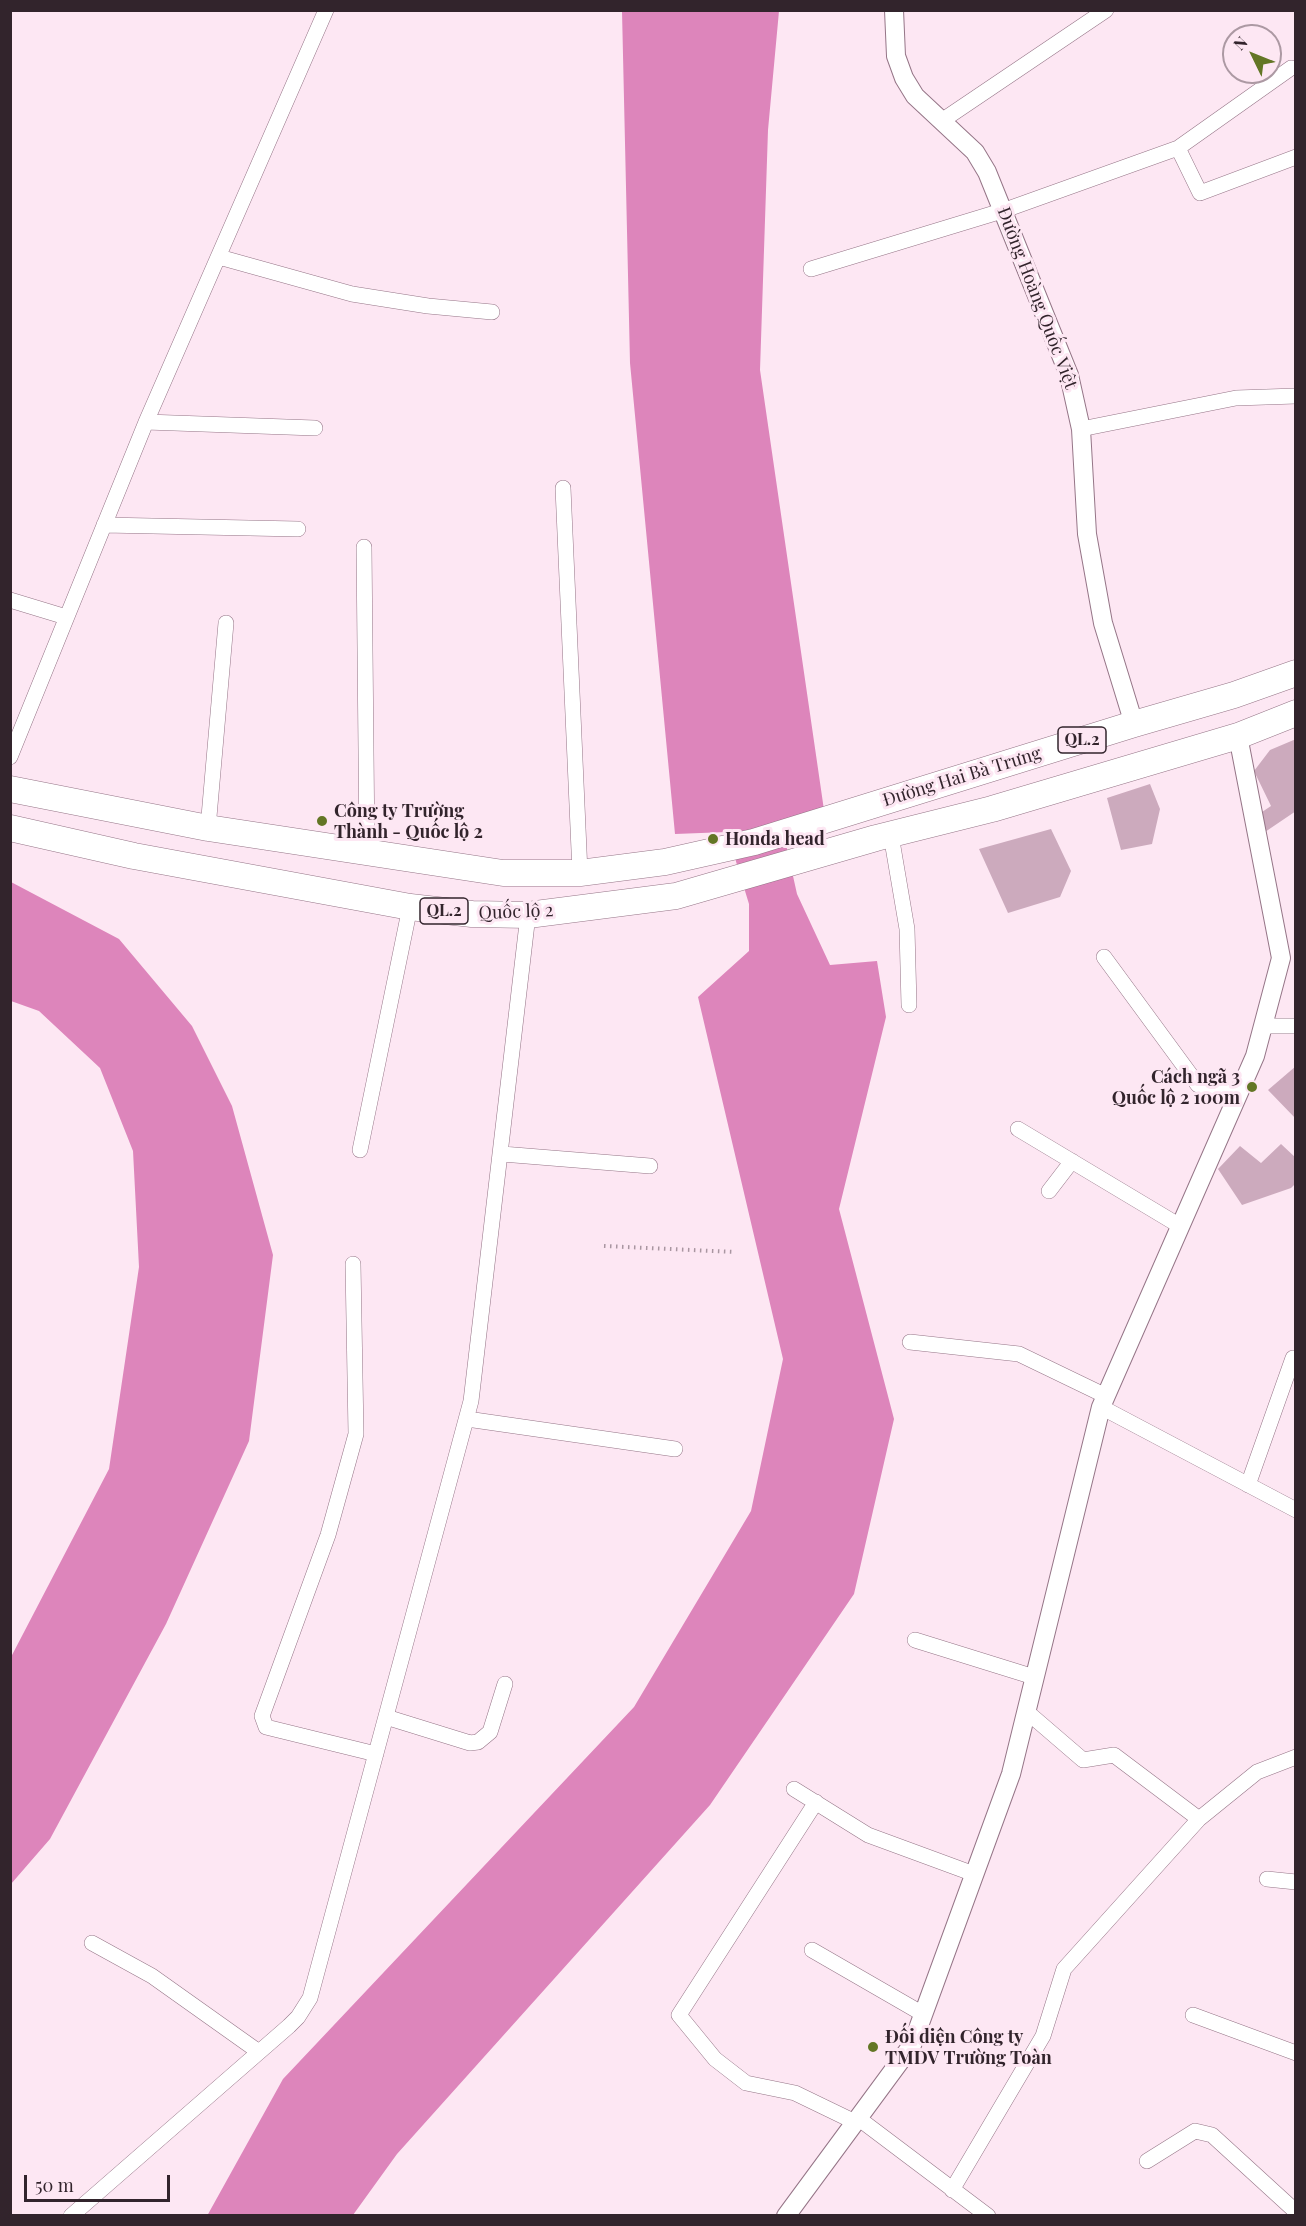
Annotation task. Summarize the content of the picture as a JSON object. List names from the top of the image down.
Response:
{
  "streets": {
    "highway": ["QL.2", "Đường Hai Bà Trưng", "Quốc lộ 2"],
    "street": ["Đường Hoàng Quốc Việt"]
  },
  "crossings": [
    ["Đường Hoàng Quốc Việt", "Đường Hai Bà Trưng"],
    ["Đường Hai Bà Trưng", "Quốc lộ 2"]
  ],
  "places": [
    "Công ty Trường Thành - Quốc lộ 2",
    "Honda head",
    "Cách ngã 3 Quốc lộ 2 100m",
    "Đối diện Công ty TMDV Trường Toàn"
  ],
  "scale_bar": "50 m",
  "north": "top left"
}
